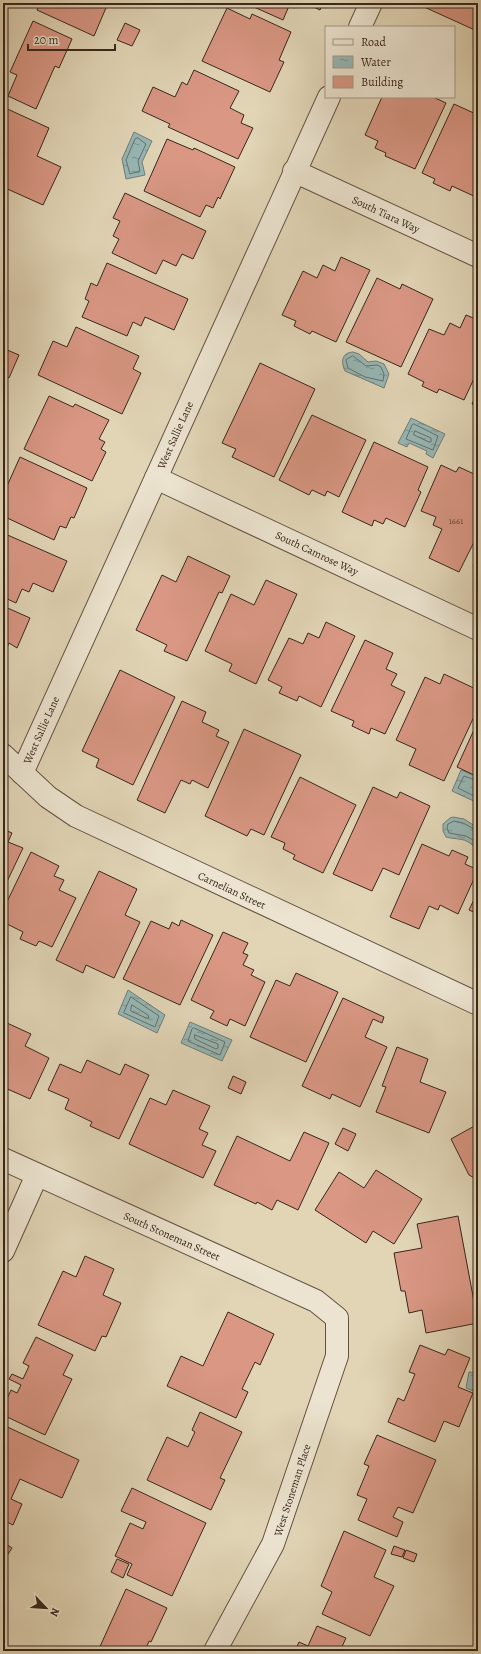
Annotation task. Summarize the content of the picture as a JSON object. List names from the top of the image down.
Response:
{
  "streets": {
    "street": [
      "South Tiara Way",
      "West Sallie Lane",
      "South Camrose Way",
      "Carnelian Street",
      "South Stoneman Street",
      "West Stoneman Place"
    ]
  },
  "crossings": [
    ["South Tiara Way", "West Sallie Lane"],
    ["West Sallie Lane", "South Camrose Way"],
    ["West Sallie Lane", "Carnelian Street"],
    ["South Stoneman Street", "West Stoneman Place"]
  ],
  "house_numbers": ["1661"],
  "legend": ["Road", "Water", "Building"],
  "scale_bar": "20 m",
  "north": "bottom right"
}
